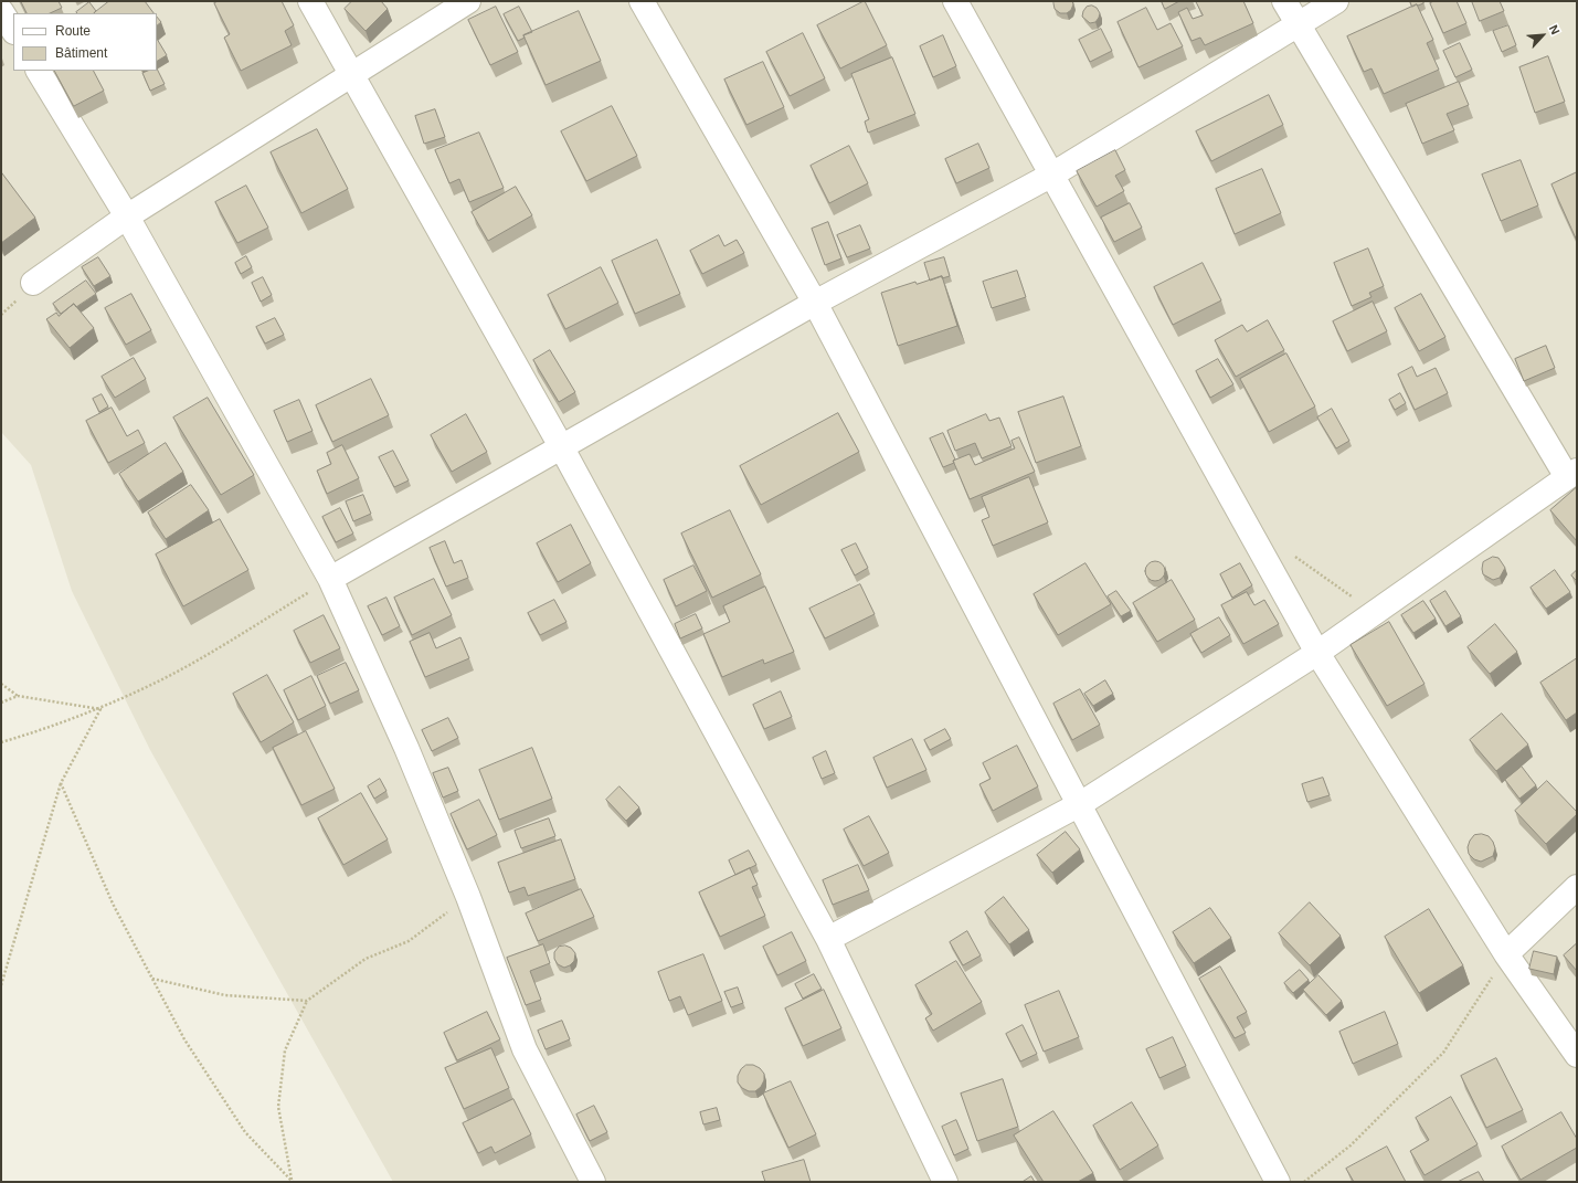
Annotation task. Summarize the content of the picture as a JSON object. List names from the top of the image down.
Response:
{
  "legend": ["Route", "Bâtiment"],
  "north": "top right"
}
